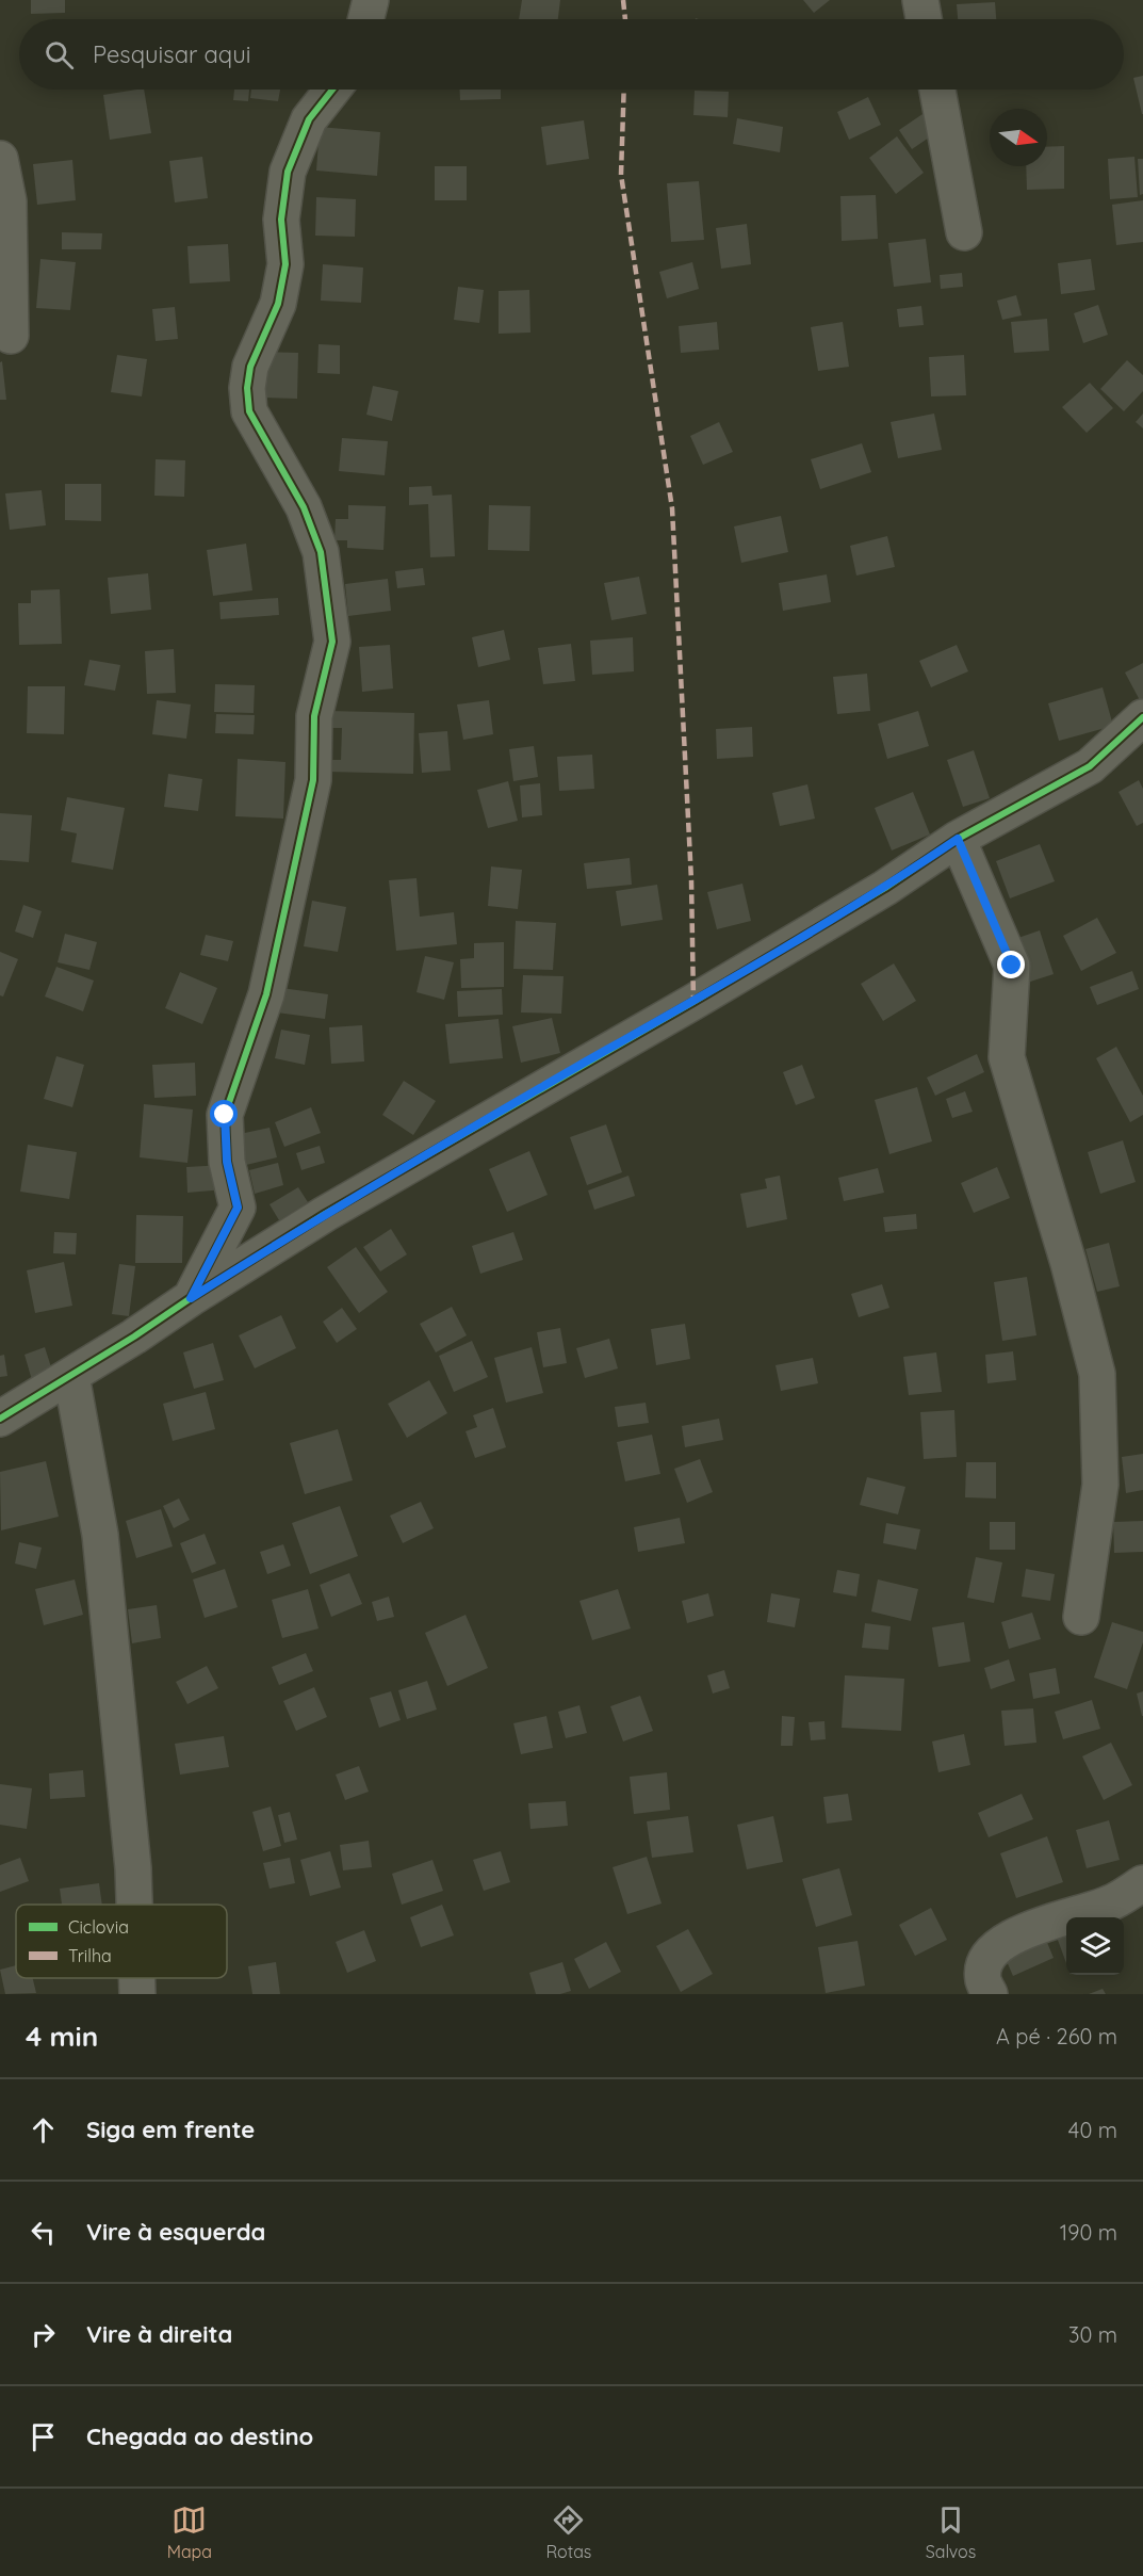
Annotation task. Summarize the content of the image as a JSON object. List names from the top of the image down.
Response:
{
  "legend": ["Ciclovia", "Trilha"],
  "north": "right",
  "page": {
    "search": "Pesquisar aqui",
    "heading": ["4 min", "A pé · 260 m"],
    "list": [
      ["Siga em frente", "40 m"],
      ["Vire à esquerda", "190 m"],
      ["Vire à direita", "30 m"],
      "Chegada ao destino"
    ],
    "nav": ["Mapa", "Rotas", "Salvos"]
  }
}
